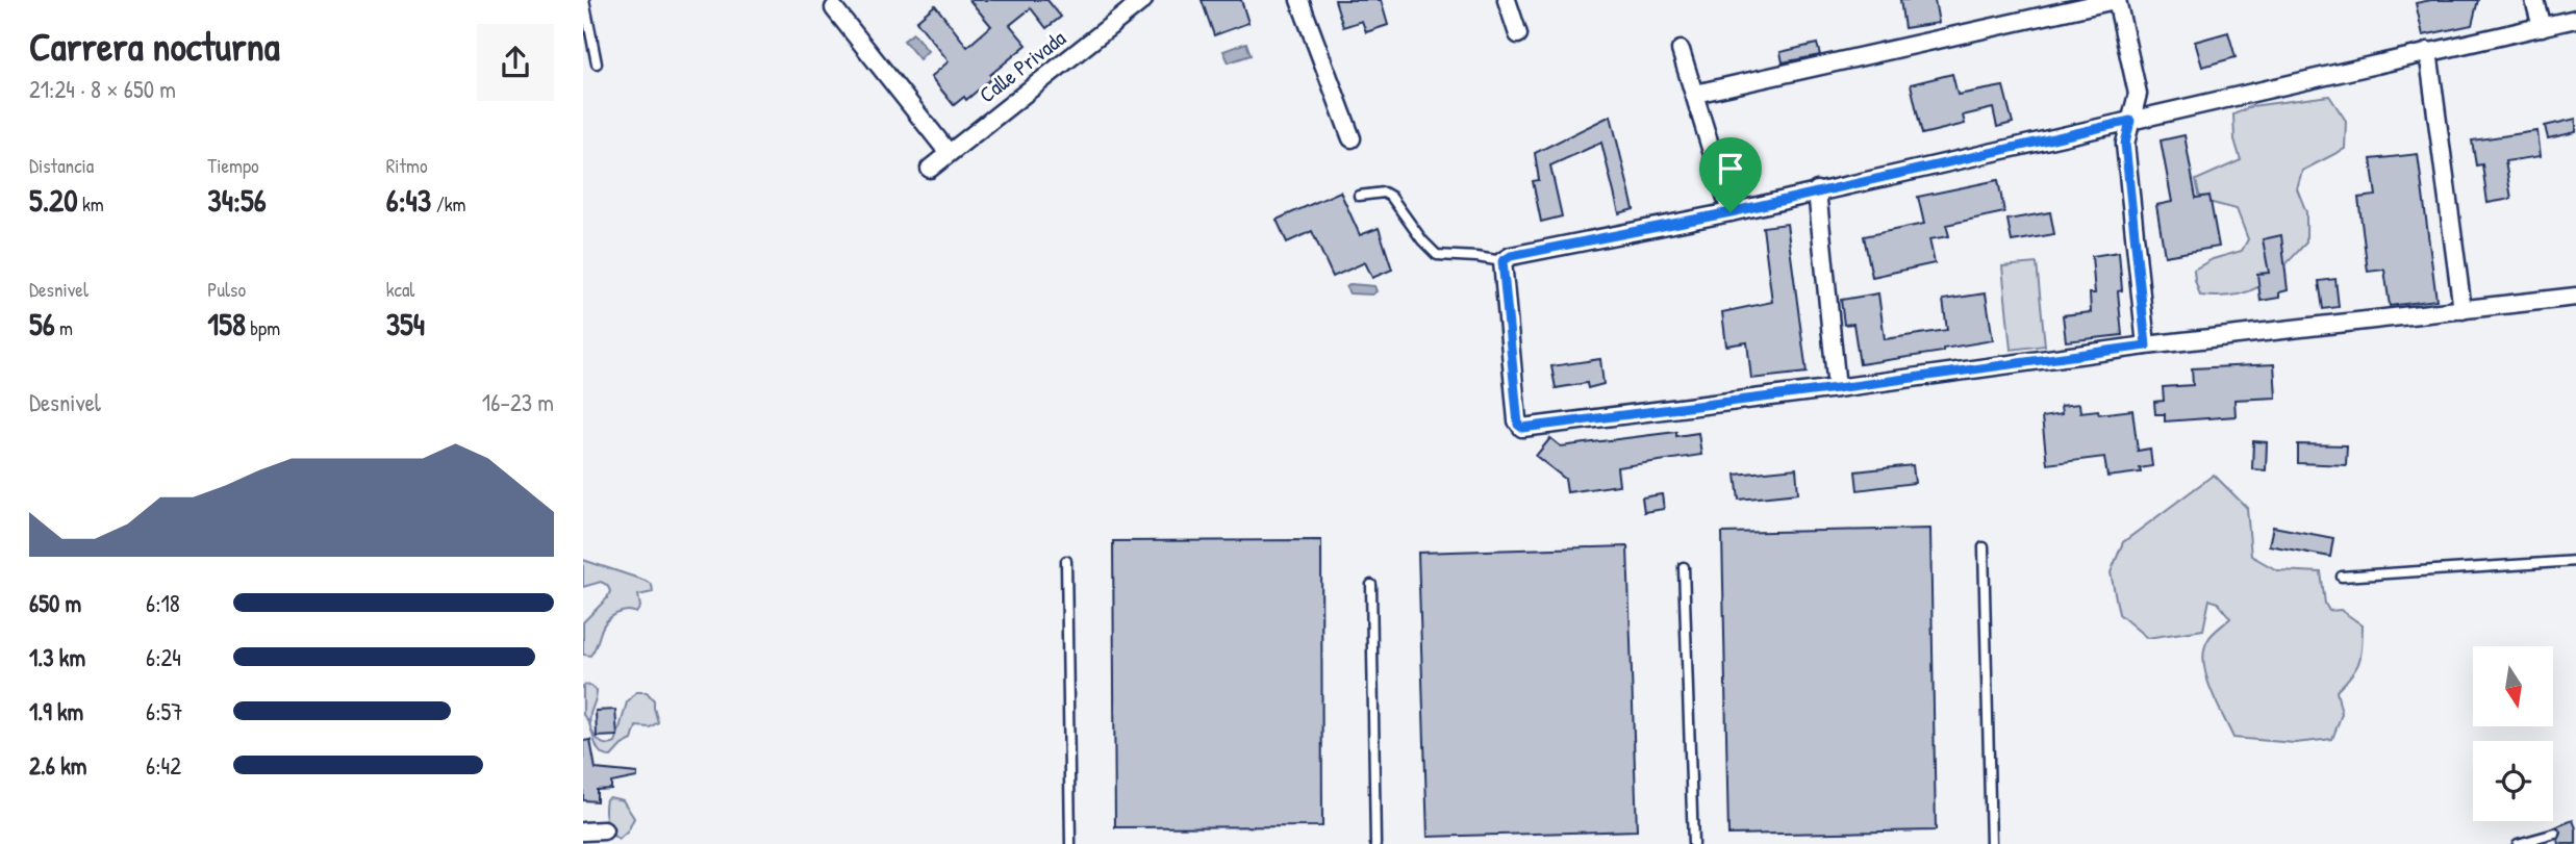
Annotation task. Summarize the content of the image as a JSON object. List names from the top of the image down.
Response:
{
  "streets": {
    "street": ["Calle Privada"]
  },
  "north": "bottom",
  "page": {
    "heading": ["Carrera nocturna", "21:24 · 8 × 650 m"],
    "stats": [
      ["Distancia", "5.20 km"],
      ["Tiempo", "34:56"],
      ["Ritmo", "6:43 /km"],
      ["Desnivel", "56 m"],
      ["Pulso", "158 bpm"],
      ["kcal", "354"]
    ],
    "chart": ["Desnivel", "16–23 m"],
    "list": [
      {
        "name": "650 m",
        "note": "6:18"
      },
      {
        "name": "1.3 km",
        "note": "6:24"
      },
      {
        "name": "1.9 km",
        "note": "6:57"
      },
      {
        "name": "2.6 km",
        "note": "6:42"
      }
    ]
  }
}
